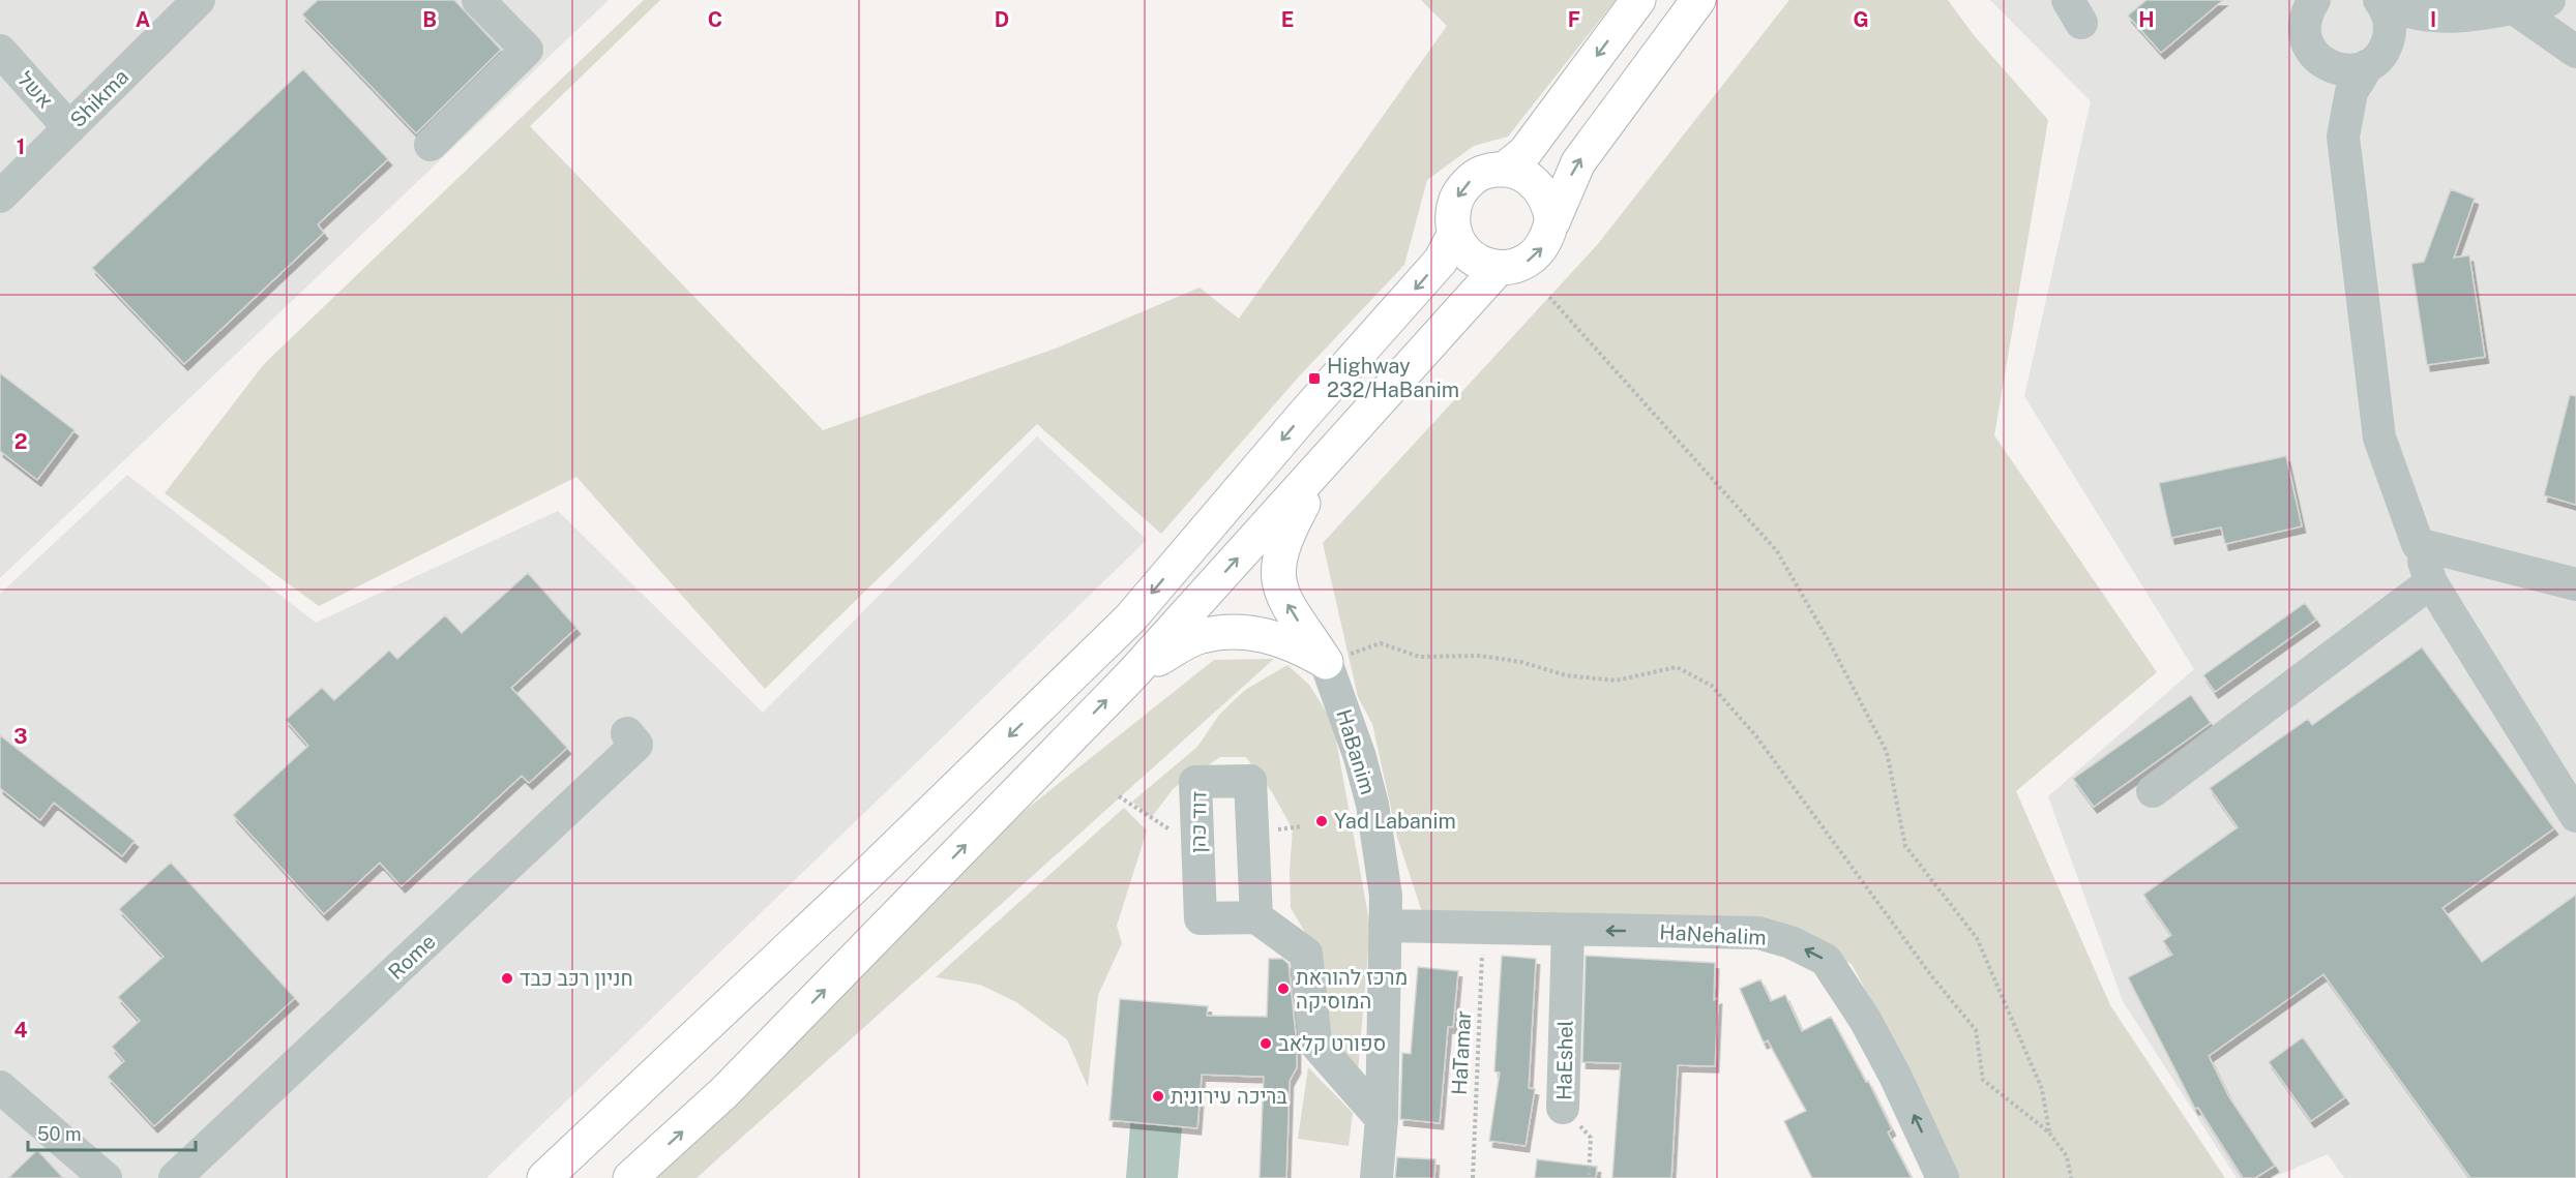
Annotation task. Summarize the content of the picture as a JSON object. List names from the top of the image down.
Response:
{
  "streets": {
    "street": [
      "אשל",
      "Shikma",
      "HaBanim",
      "HaNehalim",
      "Rome",
      "HaEshel"
    ],
    "path": ["HaTamar"]
  },
  "crossings": [
    ["אשל", "Shikma"],
    ["HaBanim", "HaNehalim"],
    ["HaNehalim", "HaTamar"],
    ["HaNehalim", "HaEshel"]
  ],
  "one_way": ["HaNehalim"],
  "places": {
    "transit": ["Highway 232/HaBanim"],
    "other": [
      "Yad Labanim",
      "חניון רכב כבד",
      "מרכז להוראת המוסיקה",
      "ספורט קלאב",
      "בריכה עירונית"
    ]
  },
  "scale_bar": "50 m",
  "grid": {
    "columns": [
      "A",
      "B",
      "C",
      "D",
      "E",
      "F",
      "G",
      "H",
      "I"
    ],
    "rows": [
      "1",
      "2",
      "3",
      "4"
    ]
  }
}
